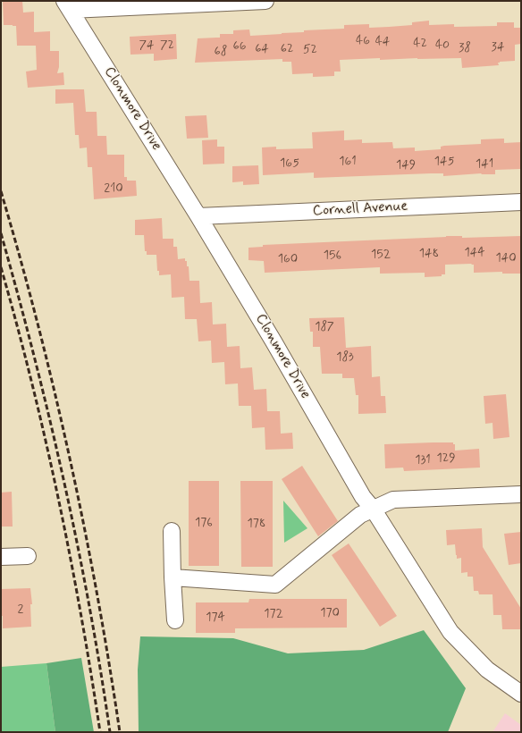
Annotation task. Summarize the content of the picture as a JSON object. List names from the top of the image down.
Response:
{
  "streets": {
    "street": ["Clonmore Drive", "Cornell Avenue"]
  },
  "crossings": [
    ["Clonmore Drive", "Cornell Avenue"]
  ],
  "house_numbers": [
    "46",
    "44",
    "42",
    "74",
    "72",
    "40",
    "66",
    "34",
    "38",
    "64",
    "62",
    "52",
    "68",
    "161",
    "145",
    "165",
    "141",
    "149",
    "210",
    "144",
    "148",
    "152",
    "156",
    "140",
    "160",
    "187",
    "183",
    "129",
    "131",
    "176",
    "178",
    "2",
    "170",
    "172",
    "174"
  ]
}
